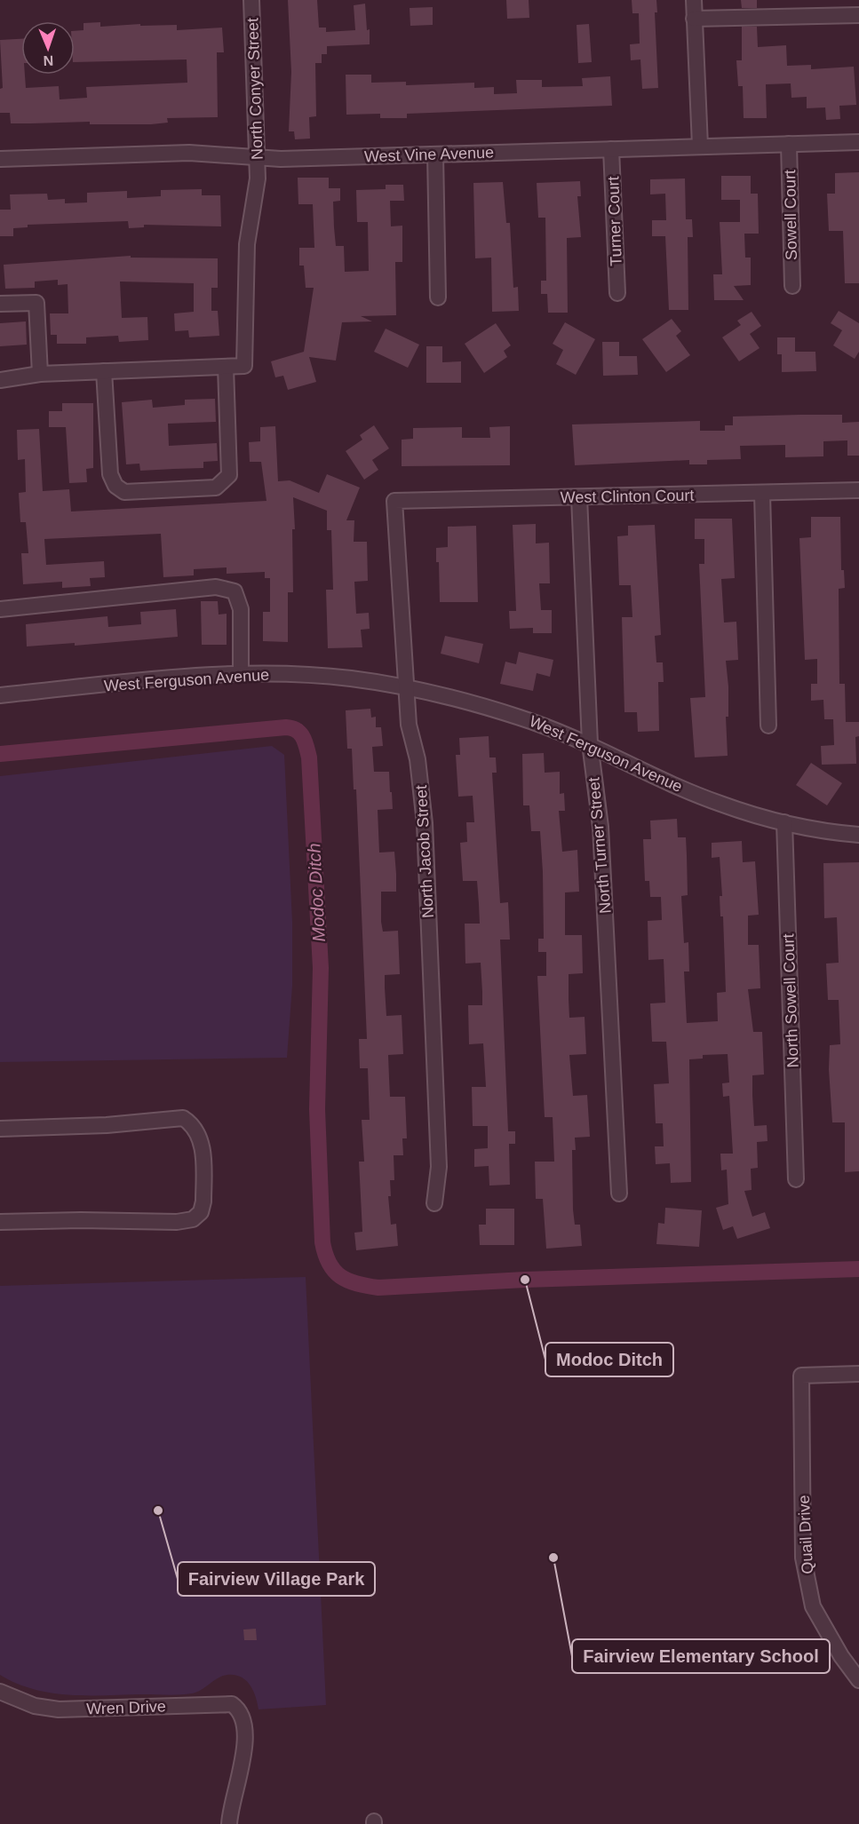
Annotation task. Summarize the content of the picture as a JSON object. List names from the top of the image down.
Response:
{
  "streets": {
    "street": [
      "North Conyer Street",
      "West Vine Avenue",
      "Sowell Court",
      "Turner Court",
      "West Clinton Court",
      "West Ferguson Avenue",
      "North Turner Street",
      "North Jacob Street",
      "North Sowell Court",
      "Quail Drive",
      "Wren Drive"
    ]
  },
  "crossings": [
    ["North Conyer Street", "West Vine Avenue"],
    ["West Vine Avenue", "Sowell Court"],
    ["West Vine Avenue", "Turner Court"],
    ["West Clinton Court", "North Turner Street"],
    ["West Clinton Court", "North Jacob Street"],
    ["West Ferguson Avenue", "North Turner Street"],
    ["West Ferguson Avenue", "North Jacob Street"],
    ["West Ferguson Avenue", "North Sowell Court"]
  ],
  "water": ["Modoc Ditch"],
  "places": ["Modoc Ditch", "Fairview Village Park", "Fairview Elementary School"],
  "north": "bottom"
}
